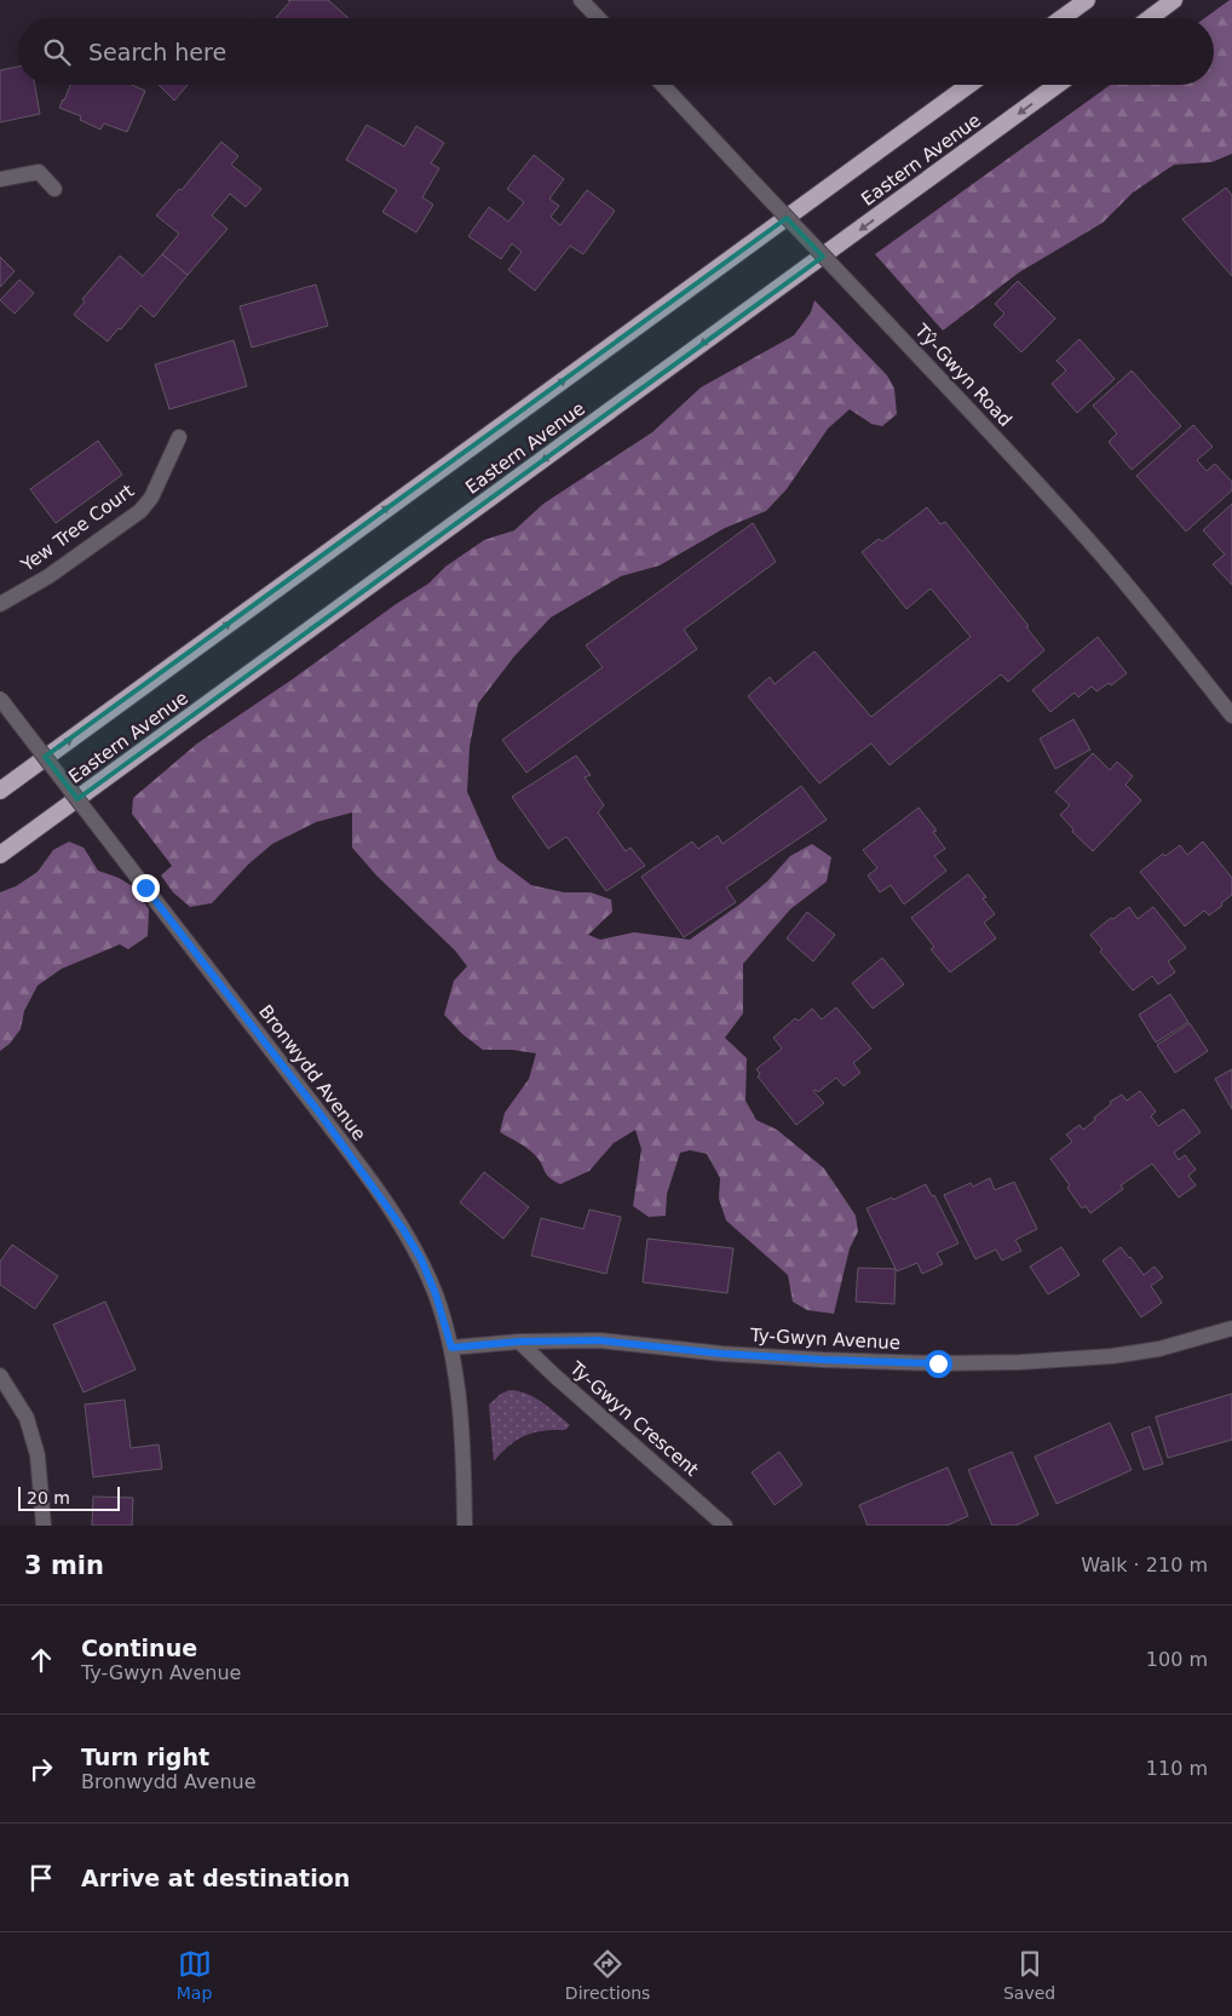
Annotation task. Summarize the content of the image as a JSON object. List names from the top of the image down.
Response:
{
  "streets": {
    "highway": ["Eastern Avenue"],
    "street": [
      "Tŷ-Gwyn Road",
      "Yew Tree Court",
      "Bronwydd Avenue",
      "Ty-Gwyn Avenue",
      "Ty-Gwyn Crescent"
    ]
  },
  "crossings": [
    ["Bronwydd Avenue", "Ty-Gwyn Avenue"],
    ["Ty-Gwyn Avenue", "Ty-Gwyn Crescent"]
  ],
  "scale_bar": "20 m",
  "page": {
    "search": "Search here",
    "scale": "20 m",
    "heading": ["3 min", "Walk · 210 m"],
    "list": [
      ["Continue", "Ty-Gwyn Avenue", "100 m"],
      ["Turn right", "Bronwydd Avenue", "110 m"],
      "Arrive at destination"
    ],
    "nav": ["Map", "Directions", "Saved"]
  }
}
